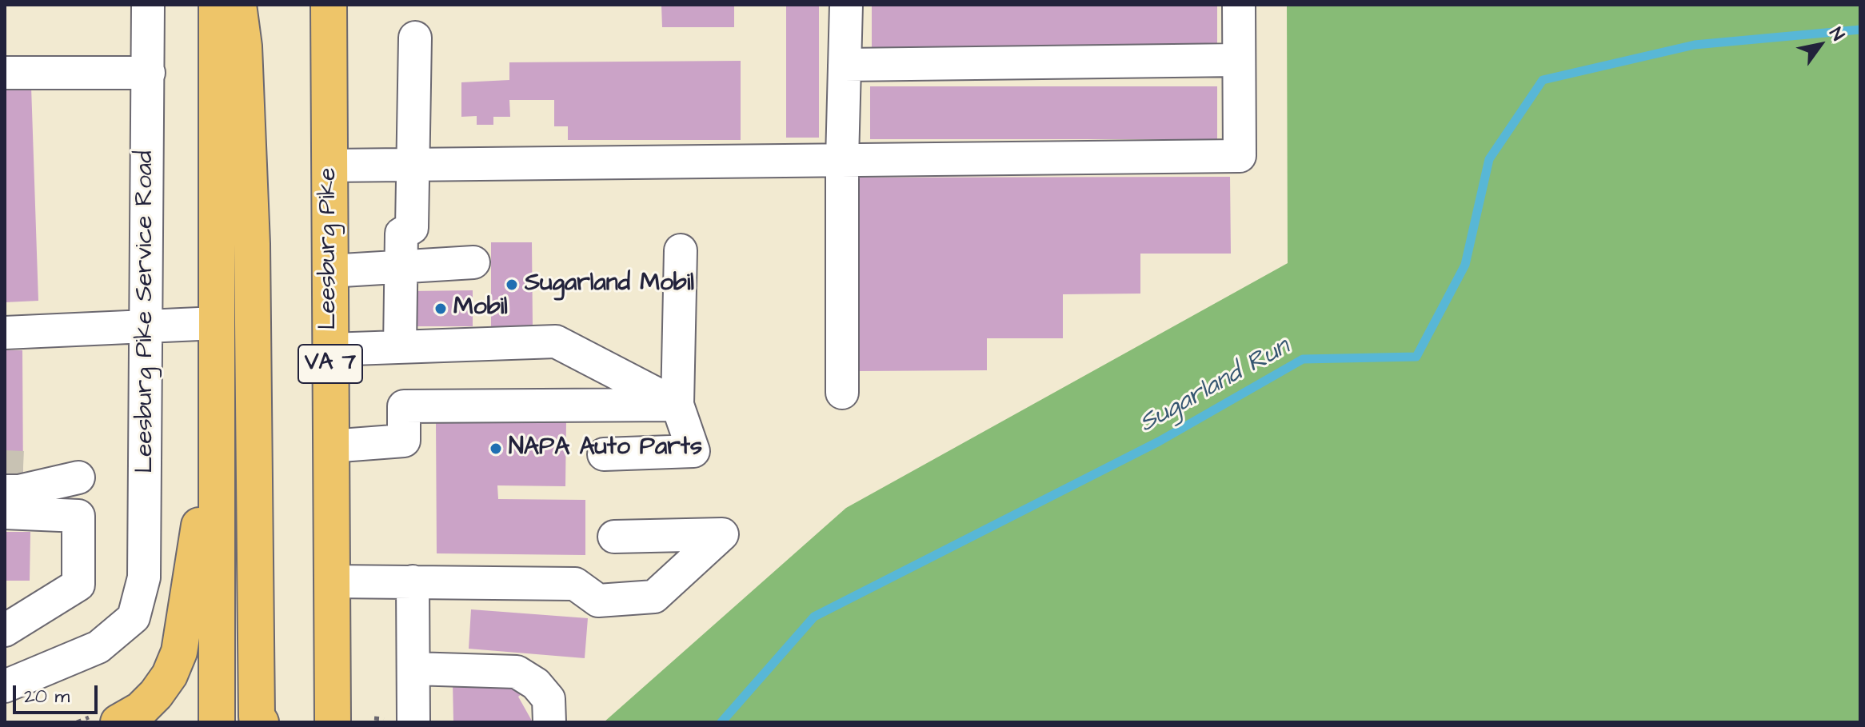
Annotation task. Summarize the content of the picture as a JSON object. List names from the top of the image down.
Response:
{
  "streets": {
    "highway": ["Leesburg Pike", "VA 7"],
    "street": ["Leesburg Pike Service Road"]
  },
  "water": ["Sugarland Run"],
  "places": ["Sugarland Mobil", "Mobil", "NAPA Auto Parts"],
  "scale_bar": "20 m",
  "north": "top right"
}
